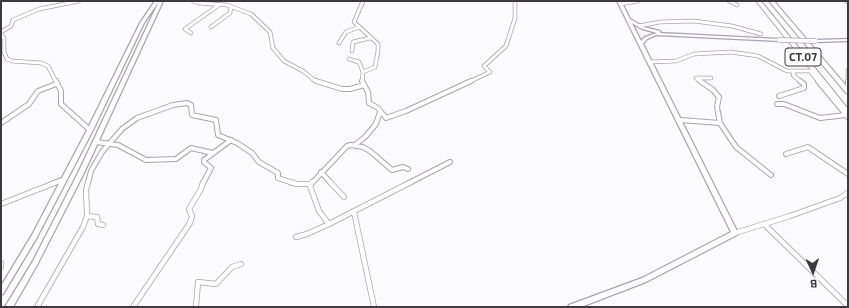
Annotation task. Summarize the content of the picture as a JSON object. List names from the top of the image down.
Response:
{
  "streets": {
    "highway": ["CT.07"]
  },
  "north": "bottom"
}
